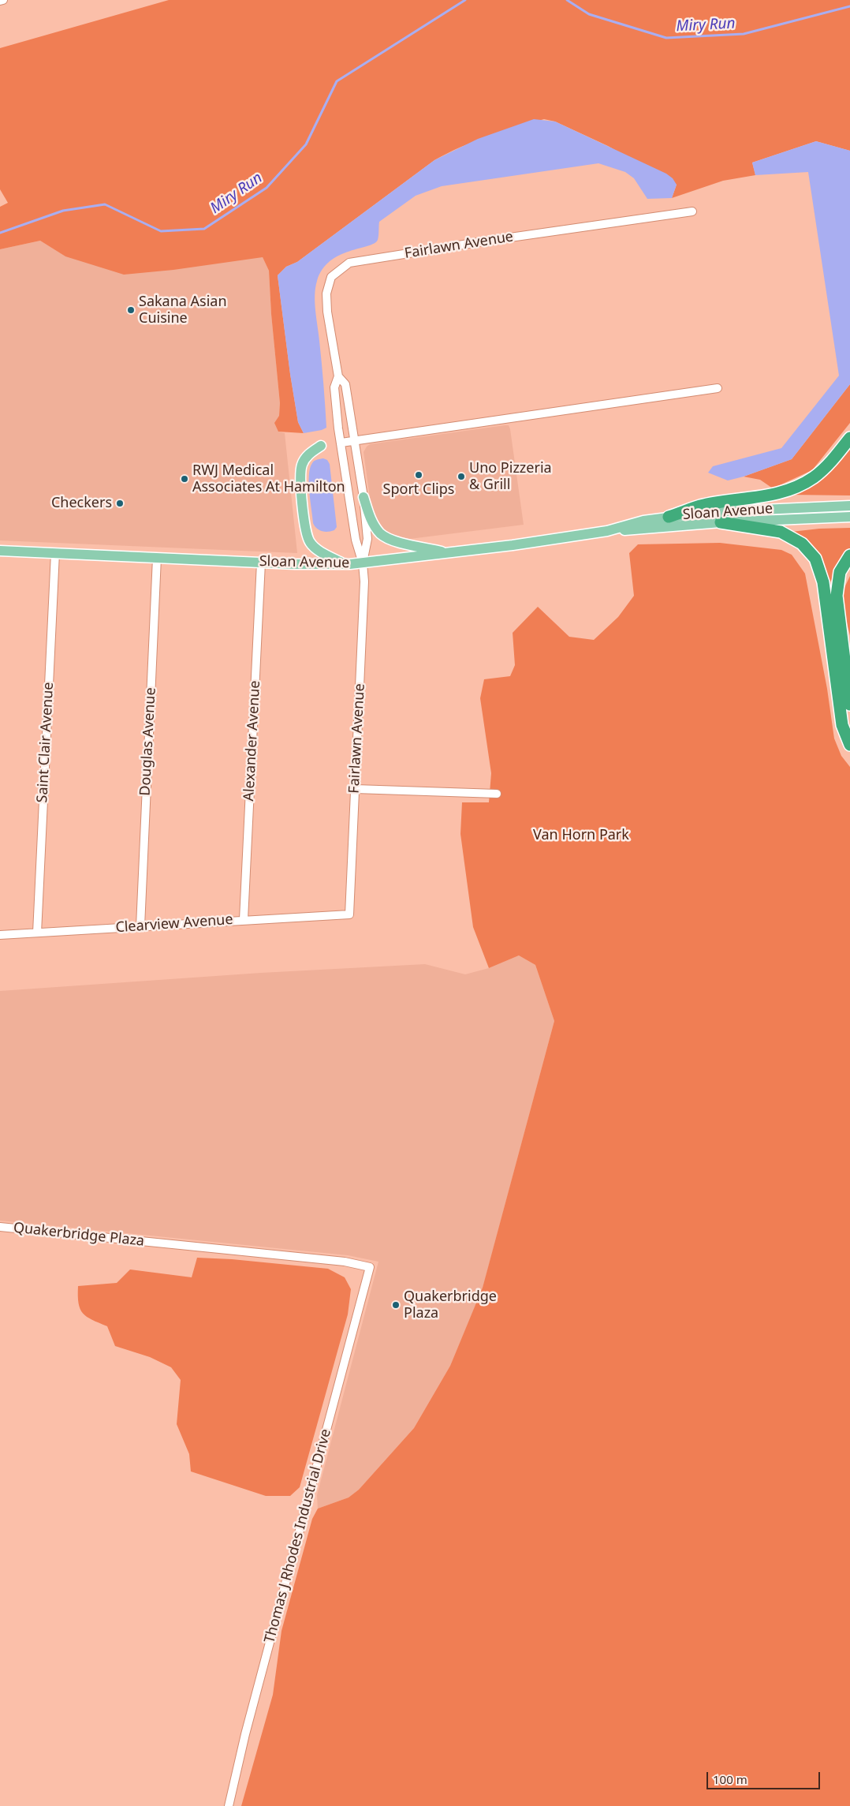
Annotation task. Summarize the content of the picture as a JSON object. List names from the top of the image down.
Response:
{
  "streets": {
    "main road": ["Sloan Avenue"],
    "street": [
      "Fairlawn Avenue",
      "Alexander Avenue",
      "Douglas Avenue",
      "Saint Clair Avenue",
      "Clearview Avenue",
      "Quakerbridge Plaza",
      "Thomas J Rhodes Industrial Drive"
    ]
  },
  "crossings": [
    ["Fairlawn Avenue", "Sloan Avenue"],
    ["Fairlawn Avenue", "Clearview Avenue"],
    ["Sloan Avenue", "Alexander Avenue"],
    ["Sloan Avenue", "Douglas Avenue"],
    ["Sloan Avenue", "Saint Clair Avenue"],
    ["Alexander Avenue", "Clearview Avenue"],
    ["Douglas Avenue", "Clearview Avenue"],
    ["Saint Clair Avenue", "Clearview Avenue"],
    ["Quakerbridge Plaza", "Thomas J Rhodes Industrial Drive"]
  ],
  "water": ["Miry Run"],
  "parks": ["Van Horn Park"],
  "places": [
    "Sakana Asian Cuisine",
    "Sport Clips",
    "Uno Pizzeria & Grill",
    "RWJ Medical Associates At Hamilton",
    "Checkers",
    "Quakerbridge Plaza"
  ],
  "scale_bar": "100 m"
}
